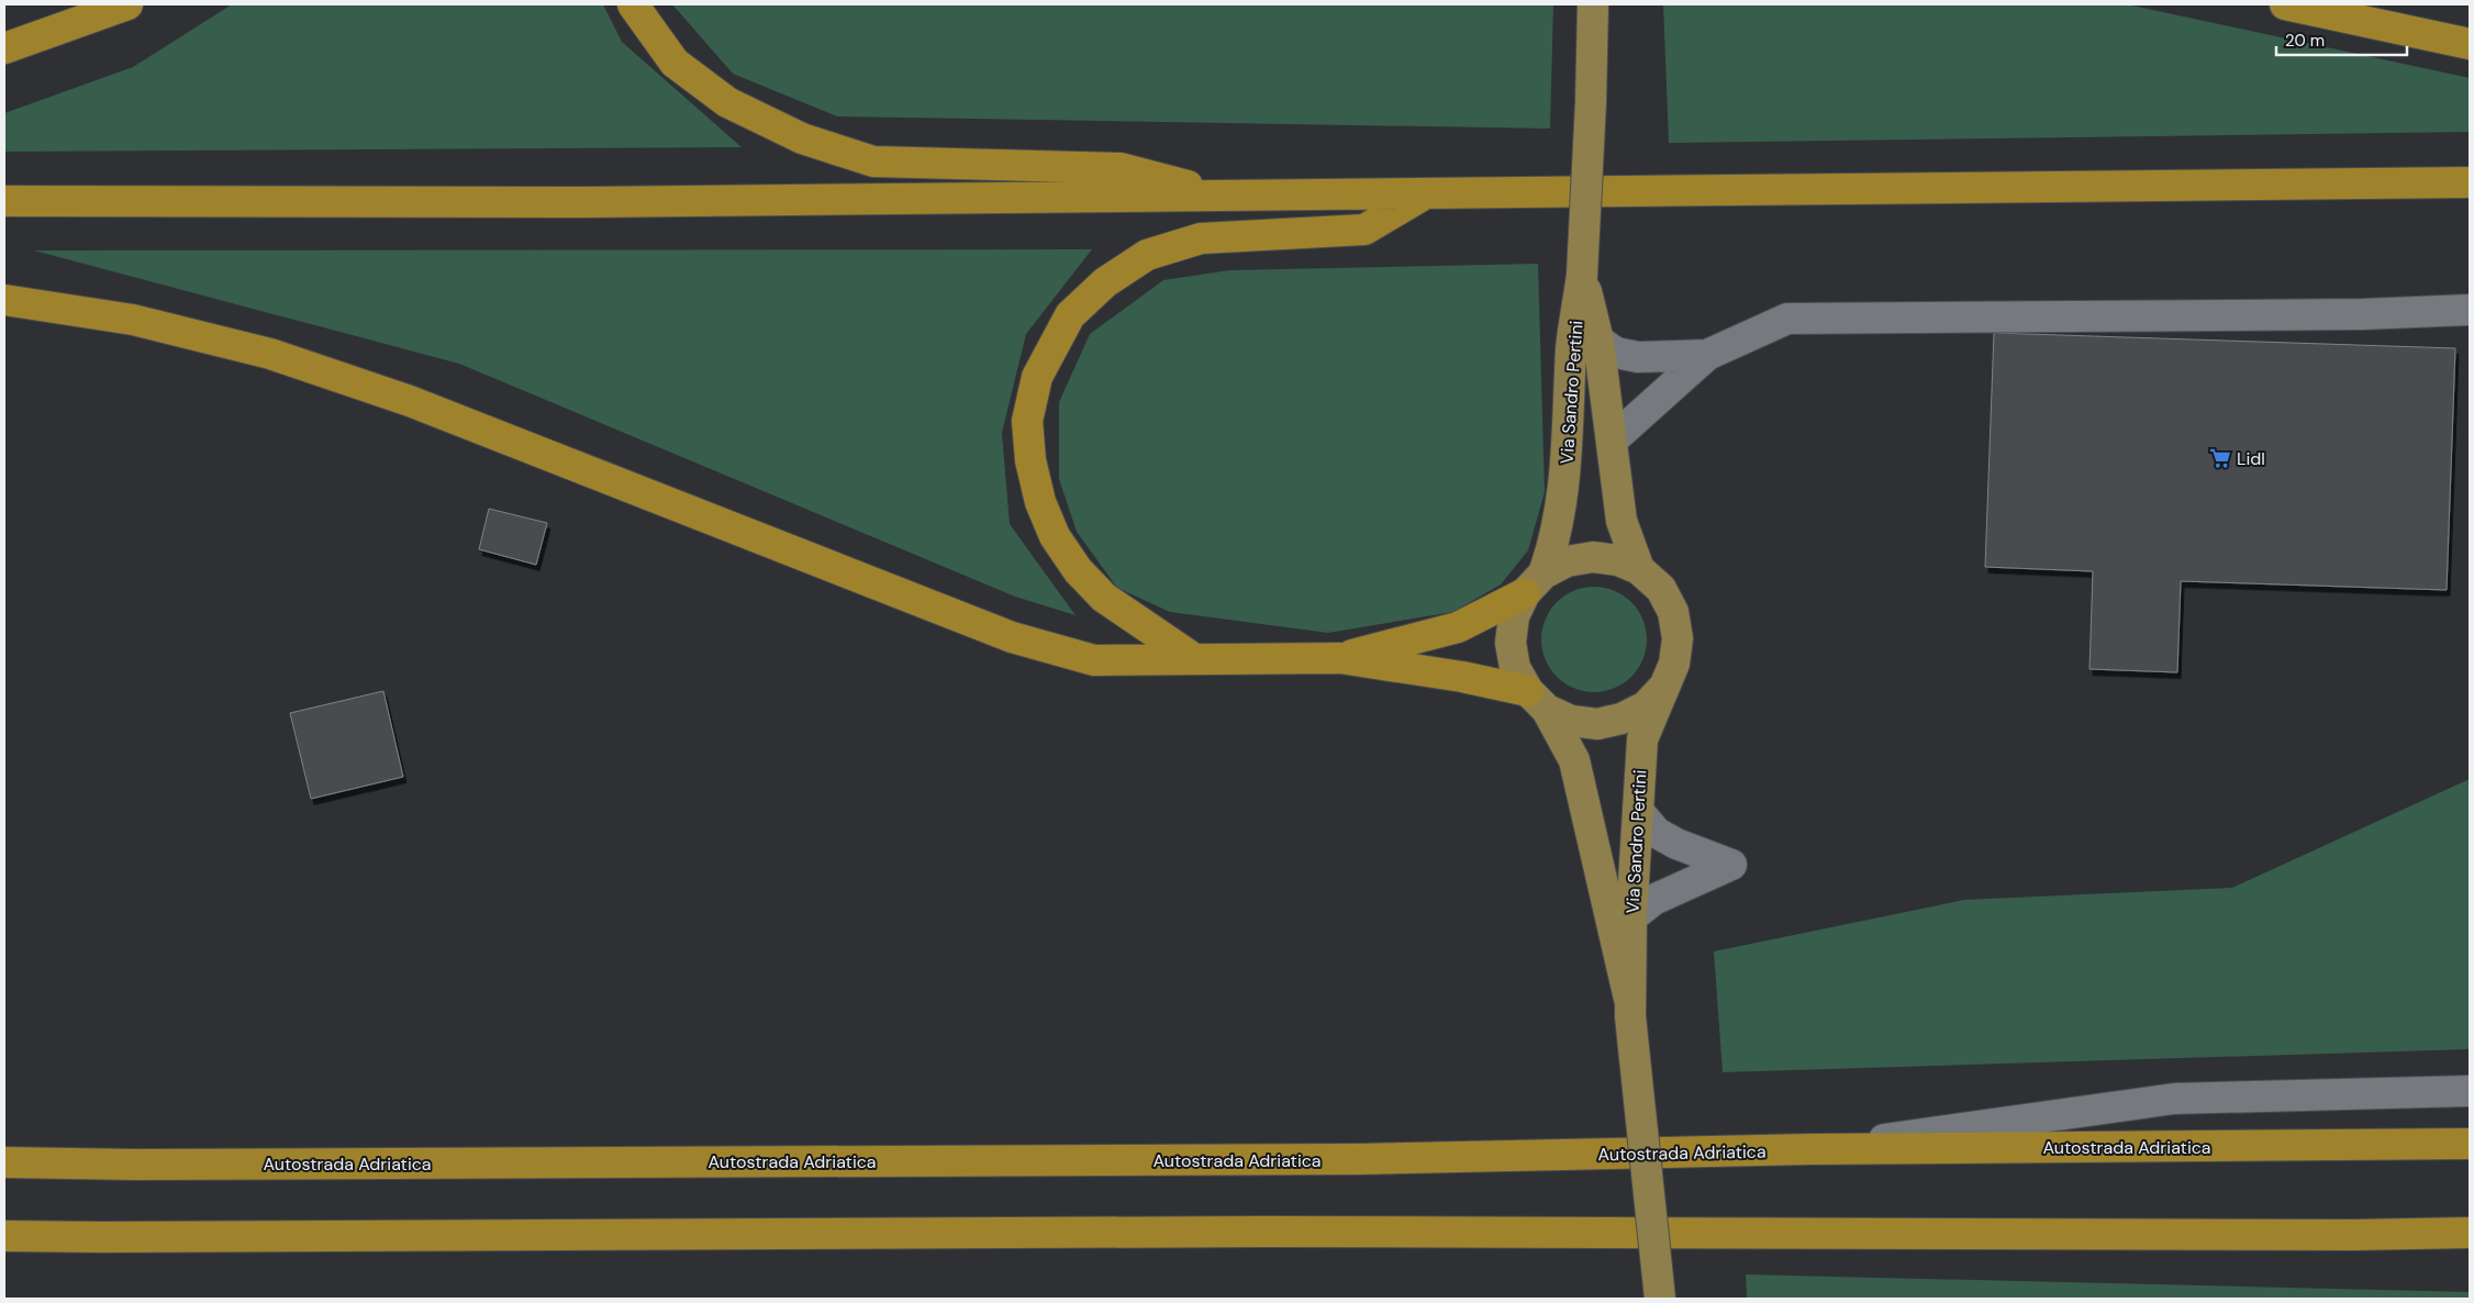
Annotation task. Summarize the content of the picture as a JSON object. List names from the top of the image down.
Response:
{
  "streets": {
    "highway": ["Autostrada Adriatica"],
    "main road": ["Via Sandro Pertini"]
  },
  "places": {
    "supermarket": ["Lidl"]
  },
  "scale_bar": "20 m"
}
